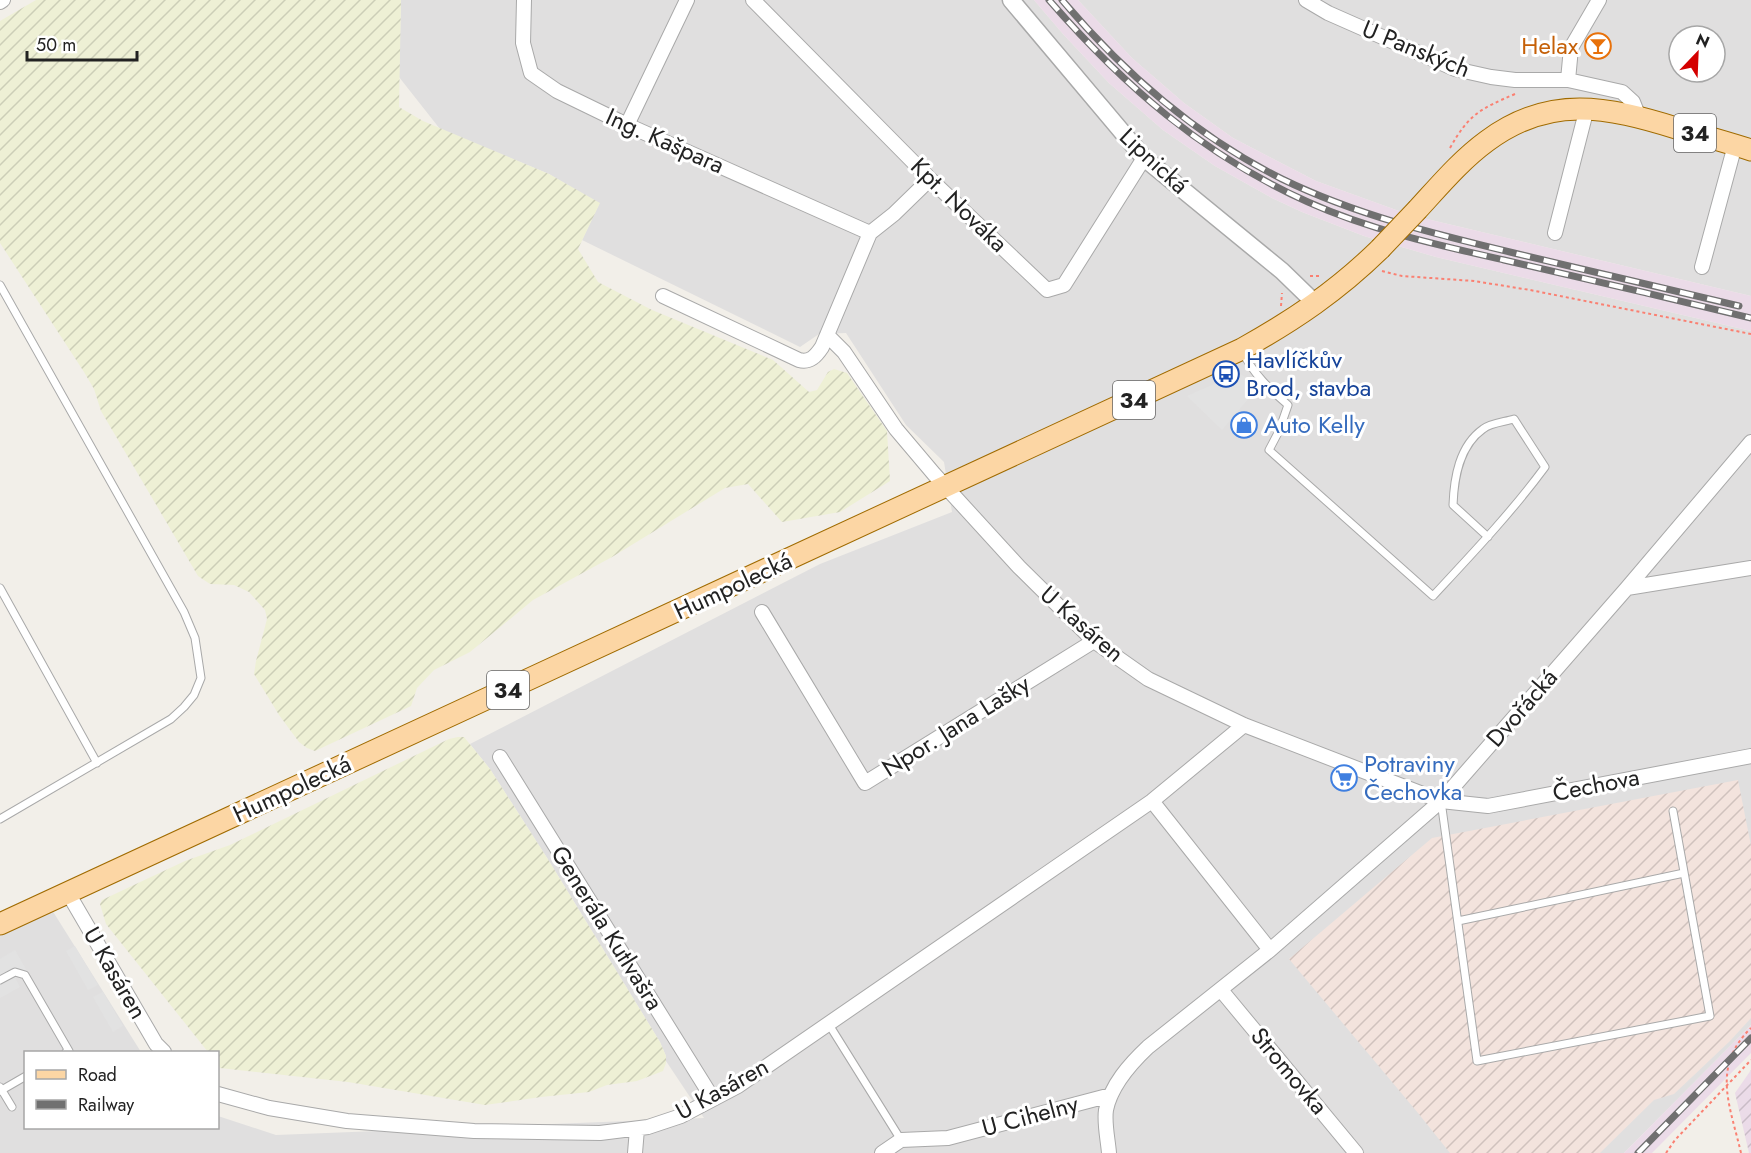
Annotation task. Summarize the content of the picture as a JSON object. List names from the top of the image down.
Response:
{
  "streets": {
    "main road": ["34", "Humpolecká"],
    "street": [
      "U Panských",
      "Ing. Kašpara",
      "Lipnická",
      "Kpt. Nováka",
      "U Kasáren",
      "Dvořácká",
      "Npor. Jana Lašky",
      "Čechova",
      "Generála Kutlvašra",
      "Stromovka",
      "U Cihelny"
    ]
  },
  "crossings": [
    ["34", "Humpolecká"],
    ["34", "U Kasáren"],
    ["Lipnická", "Kpt. Nováka"],
    ["Lipnická", "Humpolecká"],
    ["Humpolecká", "U Kasáren"],
    ["U Kasáren", "Dvořácká"],
    ["U Kasáren", "Npor. Jana Lašky"],
    ["U Kasáren", "Čechova"],
    ["U Kasáren", "Generála Kutlvašra"],
    ["Dvořácká", "Čechova"],
    ["Dvořácká", "Stromovka"],
    ["Dvořácká", "U Cihelny"]
  ],
  "places": {
    "bar": ["Helax"],
    "bus stop": ["Havlíčkův Brod, stavba"],
    "shop": ["Auto Kelly"],
    "supermarket": ["Potraviny Čechovka"]
  },
  "legend": ["Road", "Railway"],
  "scale_bar": "50 m",
  "north": "top right"
}
